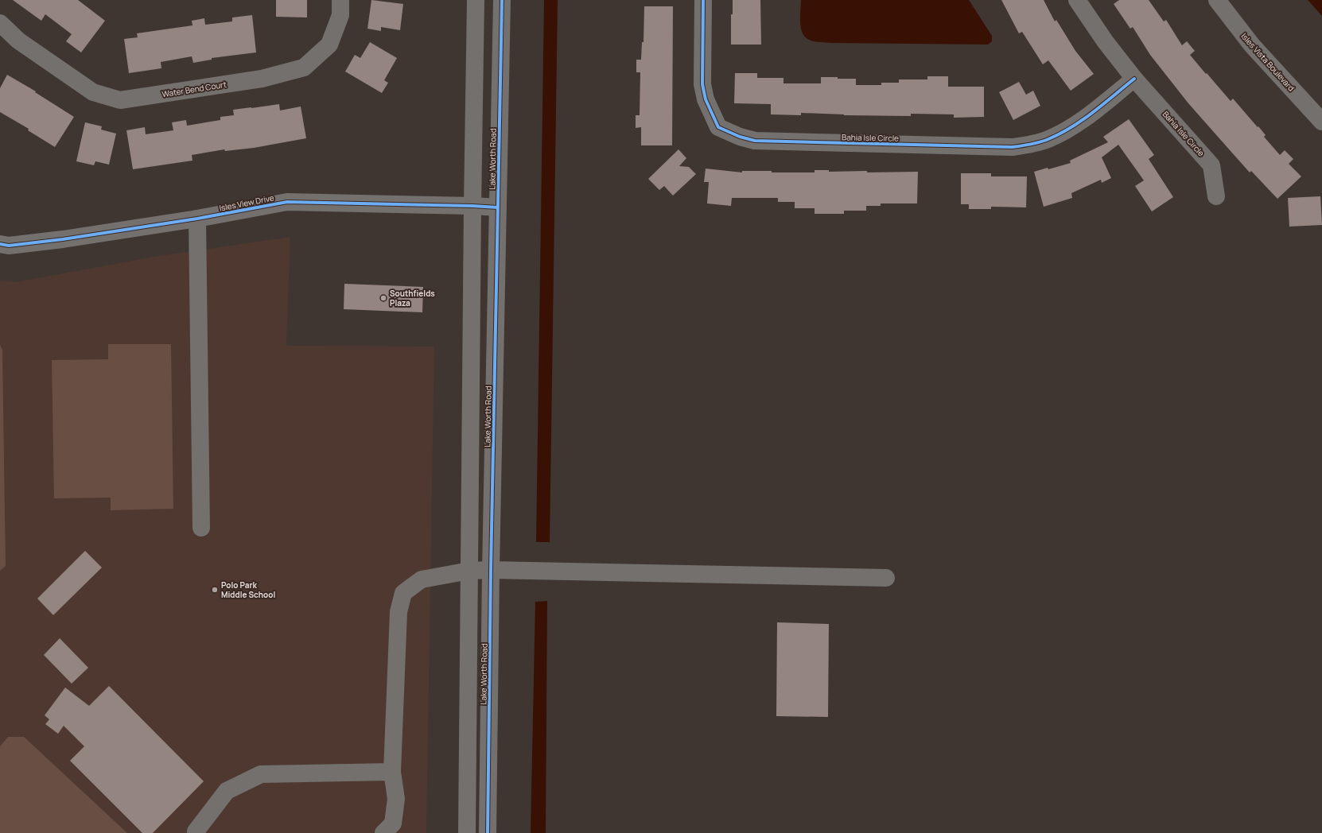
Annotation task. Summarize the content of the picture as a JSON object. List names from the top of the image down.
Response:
{
  "streets": {
    "street": [
      "Isles Vista Boulevard",
      "Water Bend Court",
      "Bahia Isle Circle",
      "Lake Worth Road",
      "Isles View Drive"
    ]
  },
  "crossings": [
    ["Lake Worth Road", "Isles View Drive"]
  ],
  "places": ["Southfields Plaza", "Polo Park Middle School"]
}
